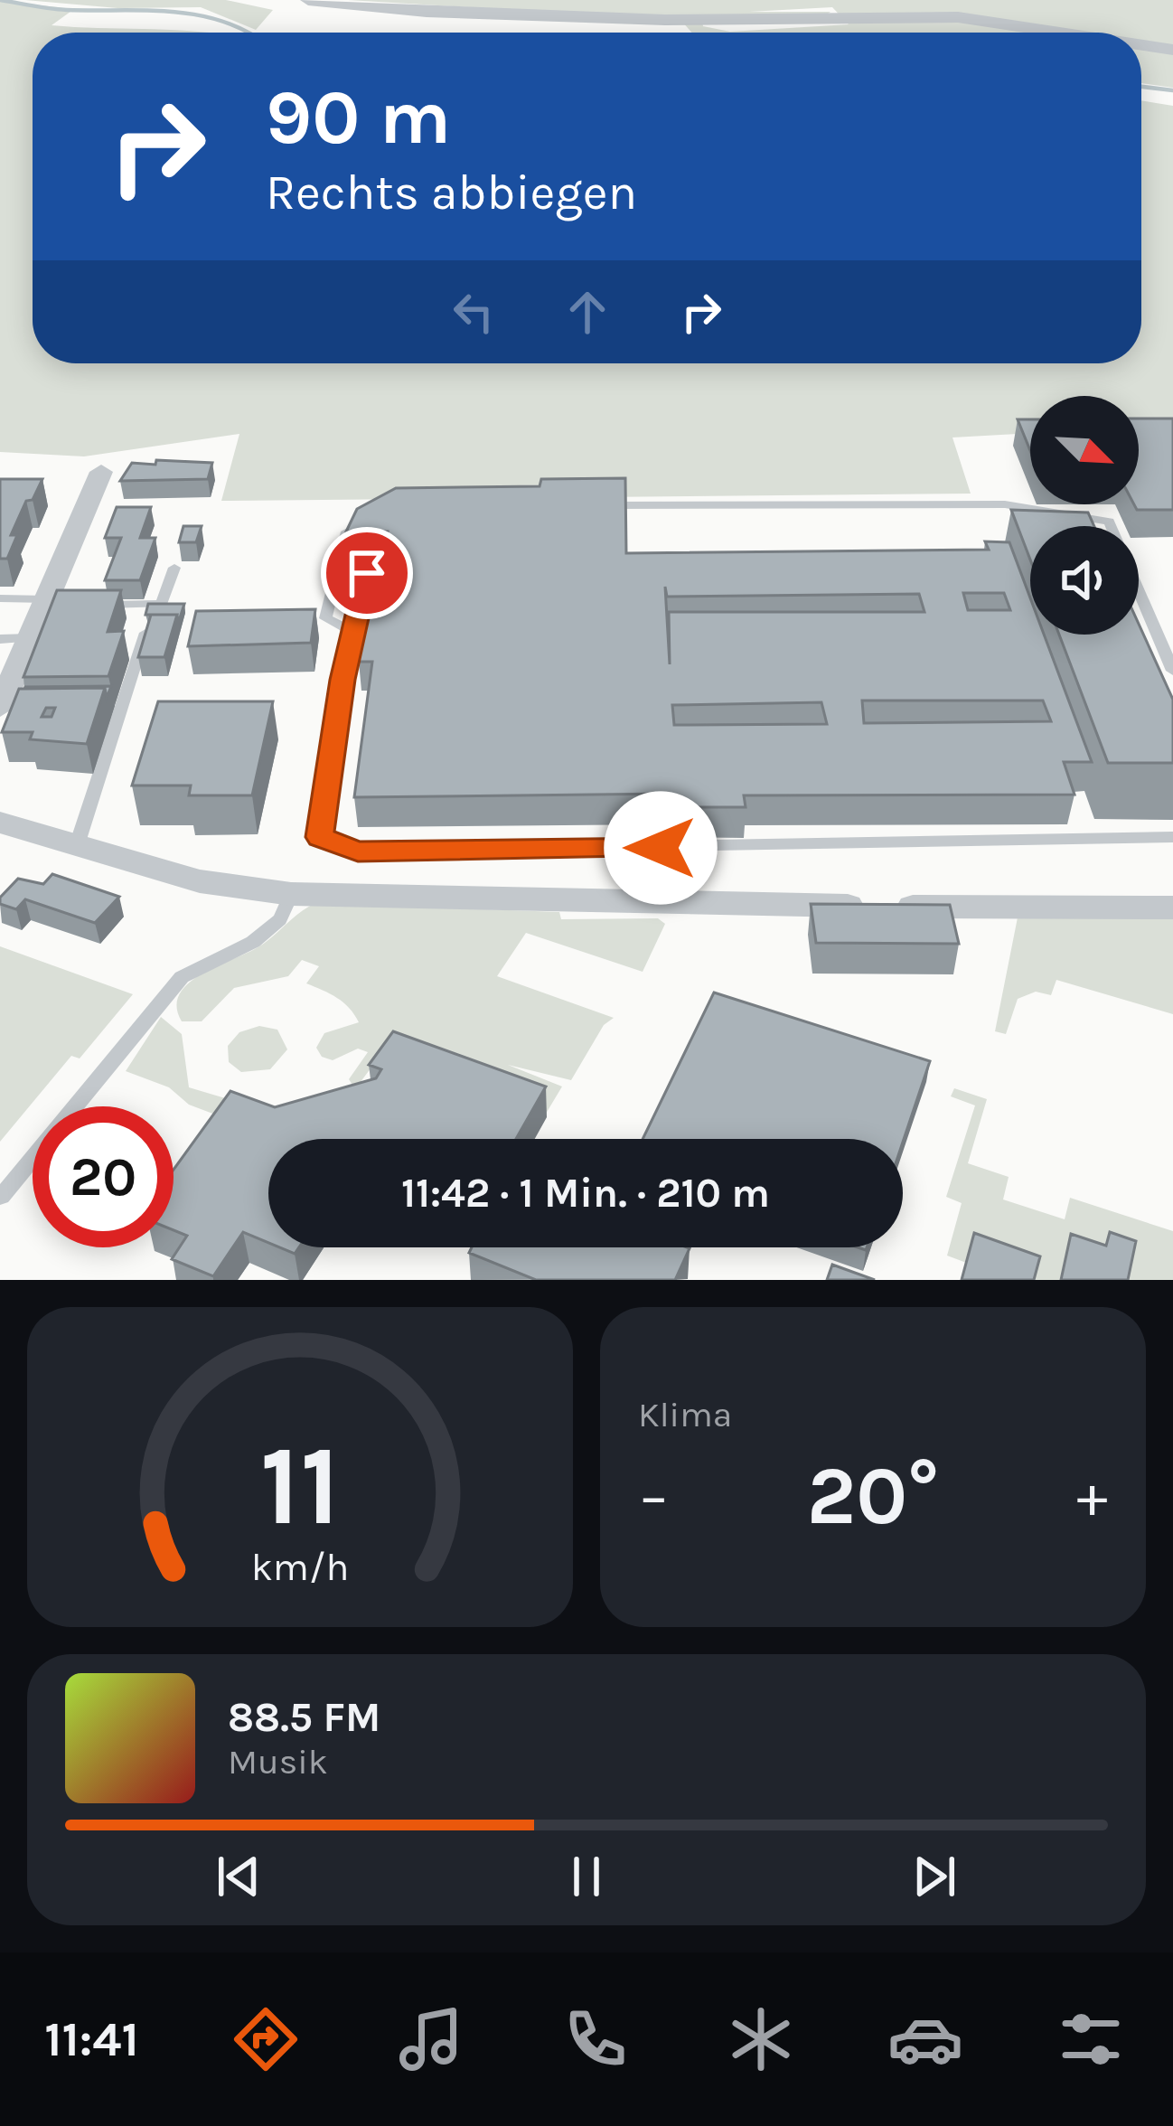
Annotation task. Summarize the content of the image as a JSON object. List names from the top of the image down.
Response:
{
  "north": "bottom right",
  "page": {
    "turn": ["90 m", "Rechts abbiegen"],
    "limit": "20",
    "trip": "11:42 · 1 Min. · 210 m",
    "tile": "Klima",
    "heat": ["−", "20°", "+"],
    "song": ["88.5 FM", "Musik"],
    "tabs": "11:41",
    "gauge": ["11", "km/h"]
  }
}
